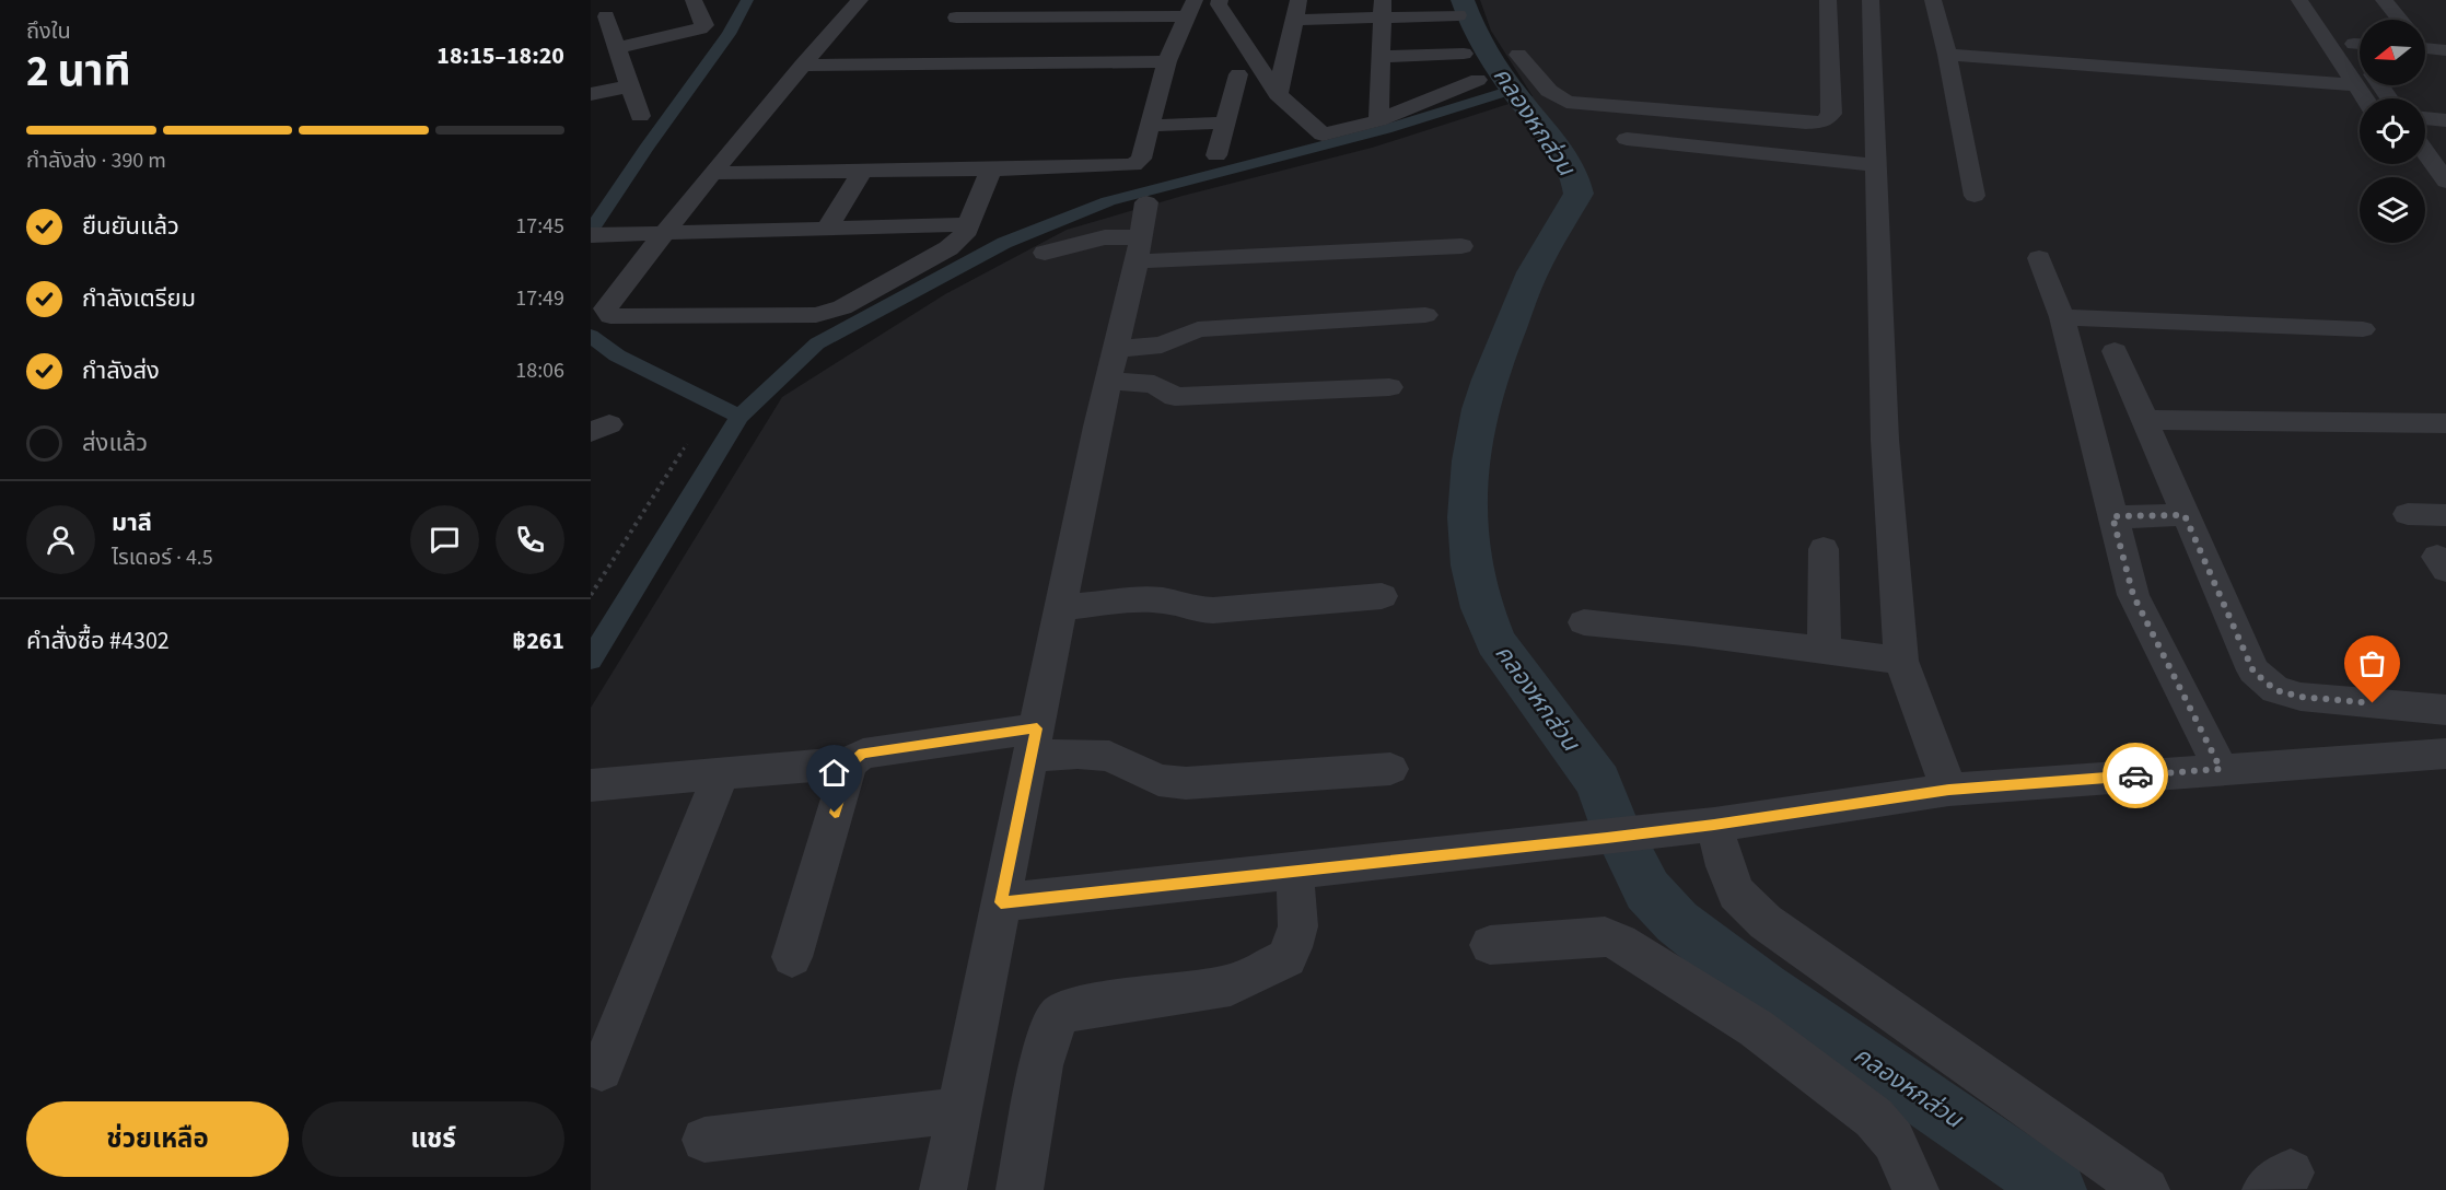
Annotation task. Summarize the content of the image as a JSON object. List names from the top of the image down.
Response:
{
  "water": ["คลองหกส่วน"],
  "north": "left",
  "page": {
    "heading": ["2 นาที", "ถึงใน", "18:15–18:20"],
    "panel": [
      "มาลี",
      "ไรเดอร์ · 4.5",
      "คำสั่งซื้อ #4302",
      "฿261"
    ],
    "bar": "กำลังส่ง · 390 m",
    "list": [
      ["ยืนยันแล้ว", "17:45"],
      ["กำลังเตรียม", "17:49"],
      ["กำลังส่ง", "18:06"],
      "ส่งแล้ว"
    ],
    "buttons": ["ช่วยเหลือ", "แชร์"]
  }
}
